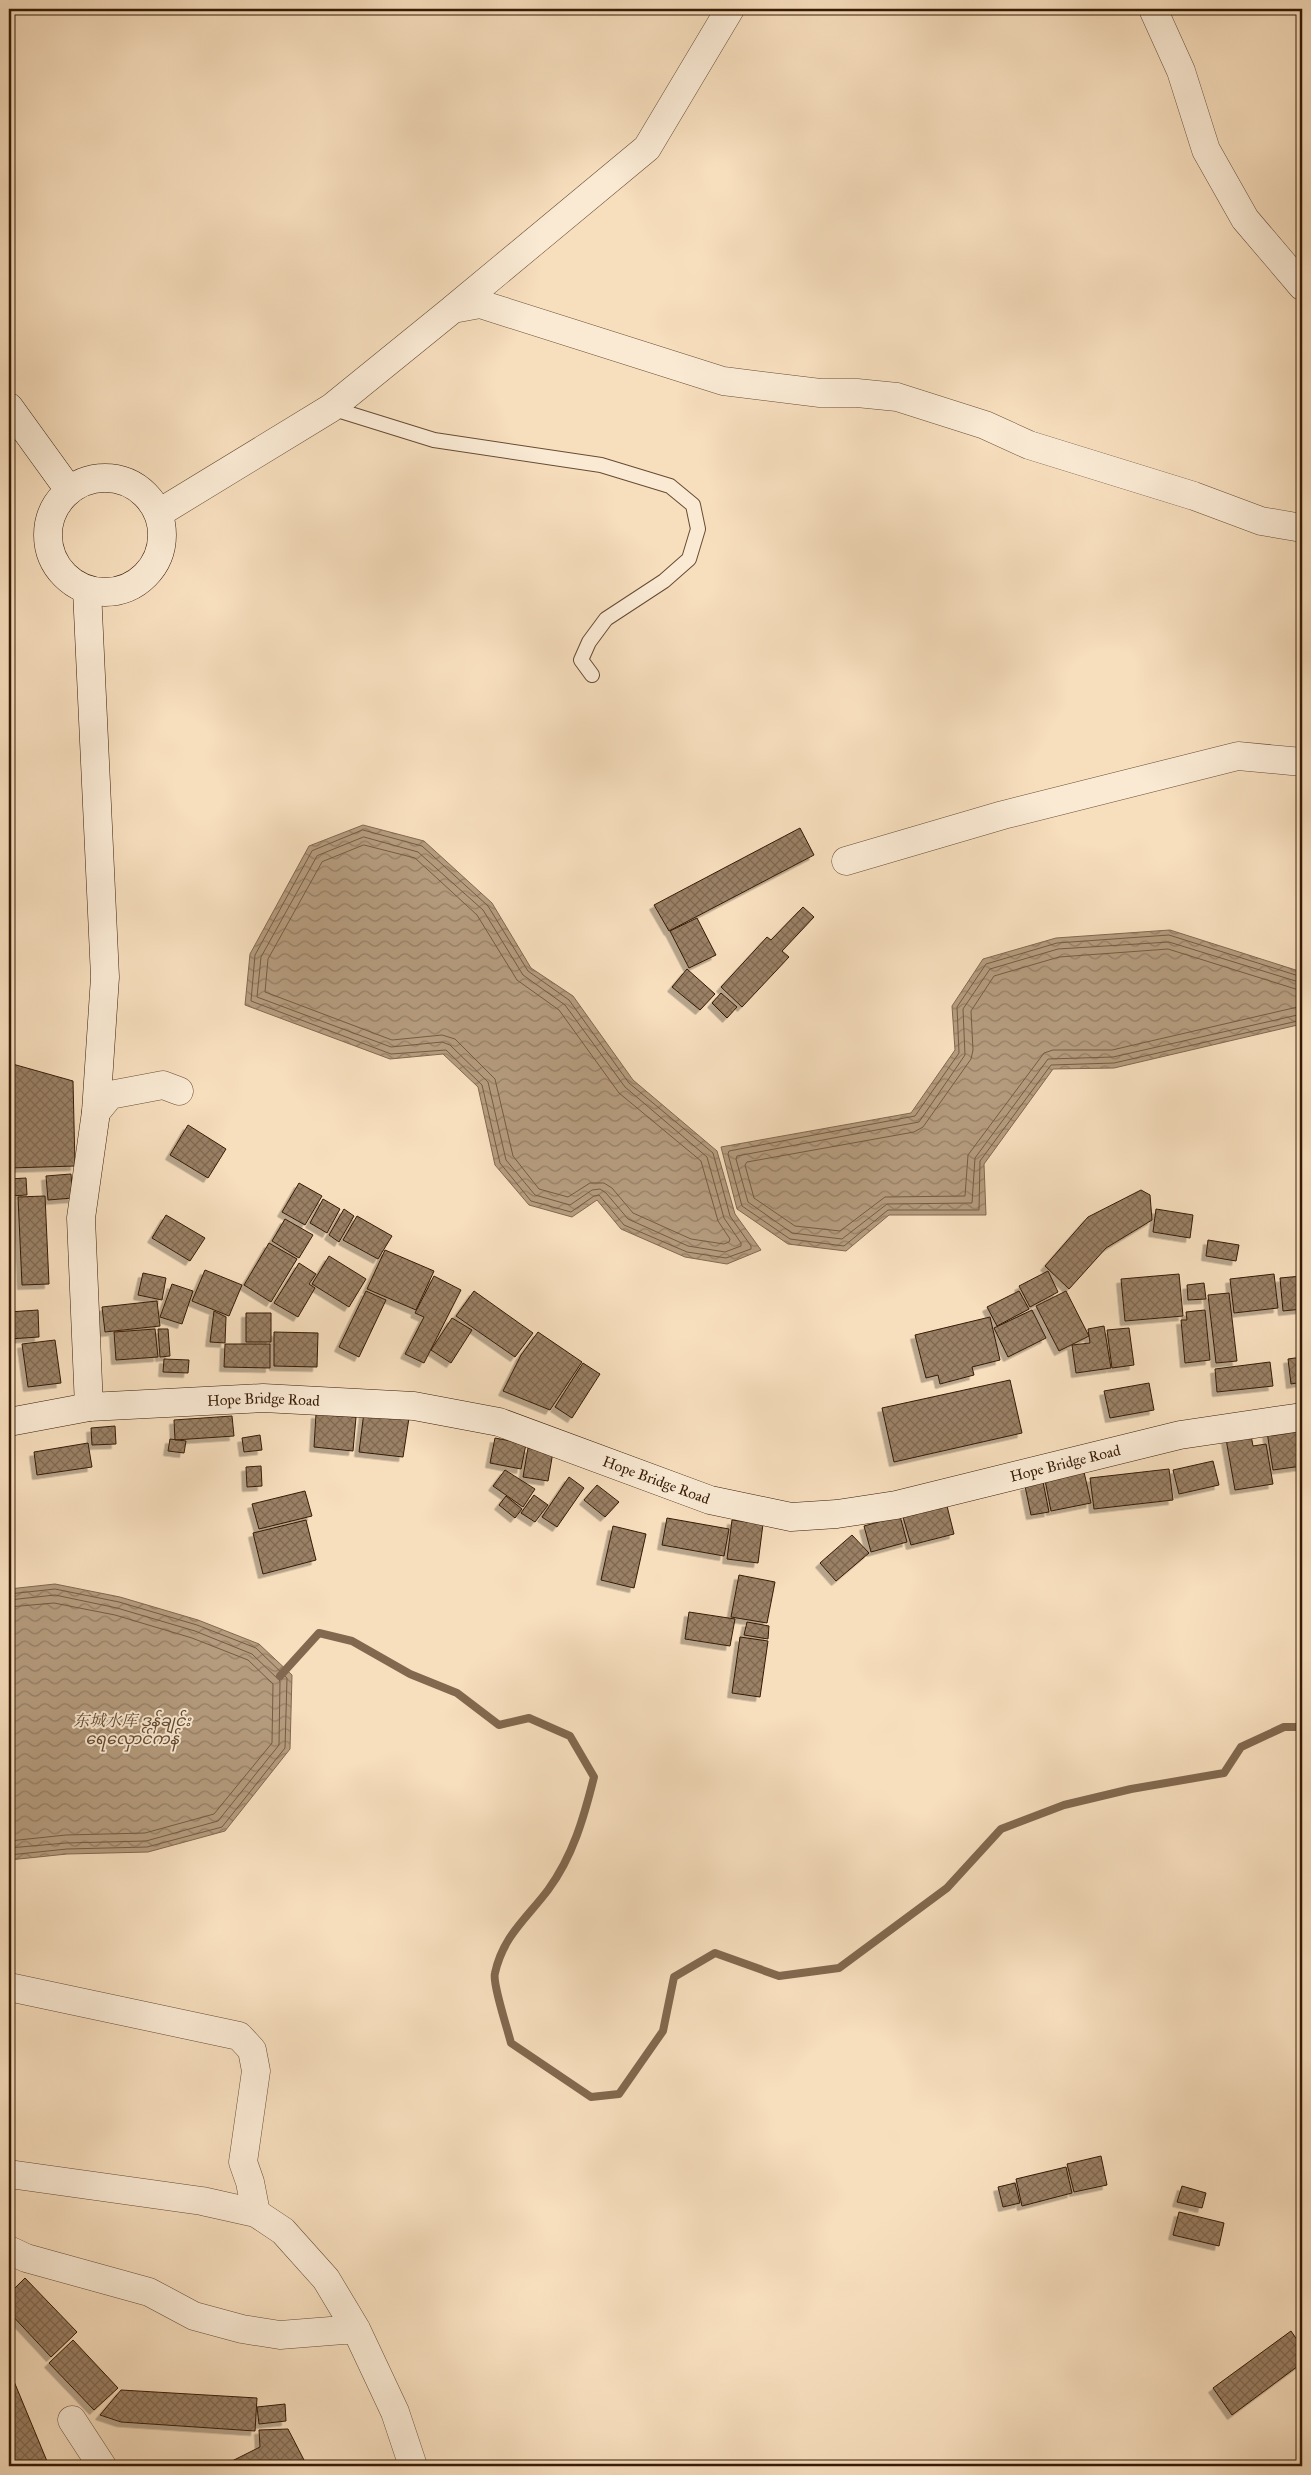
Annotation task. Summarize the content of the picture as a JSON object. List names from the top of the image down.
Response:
{
  "streets": {
    "street": ["Hope Bridge Road"]
  },
  "water": ["东城水库 ဒွန်ချင်း ရေလှောင်ကန်"]
}
